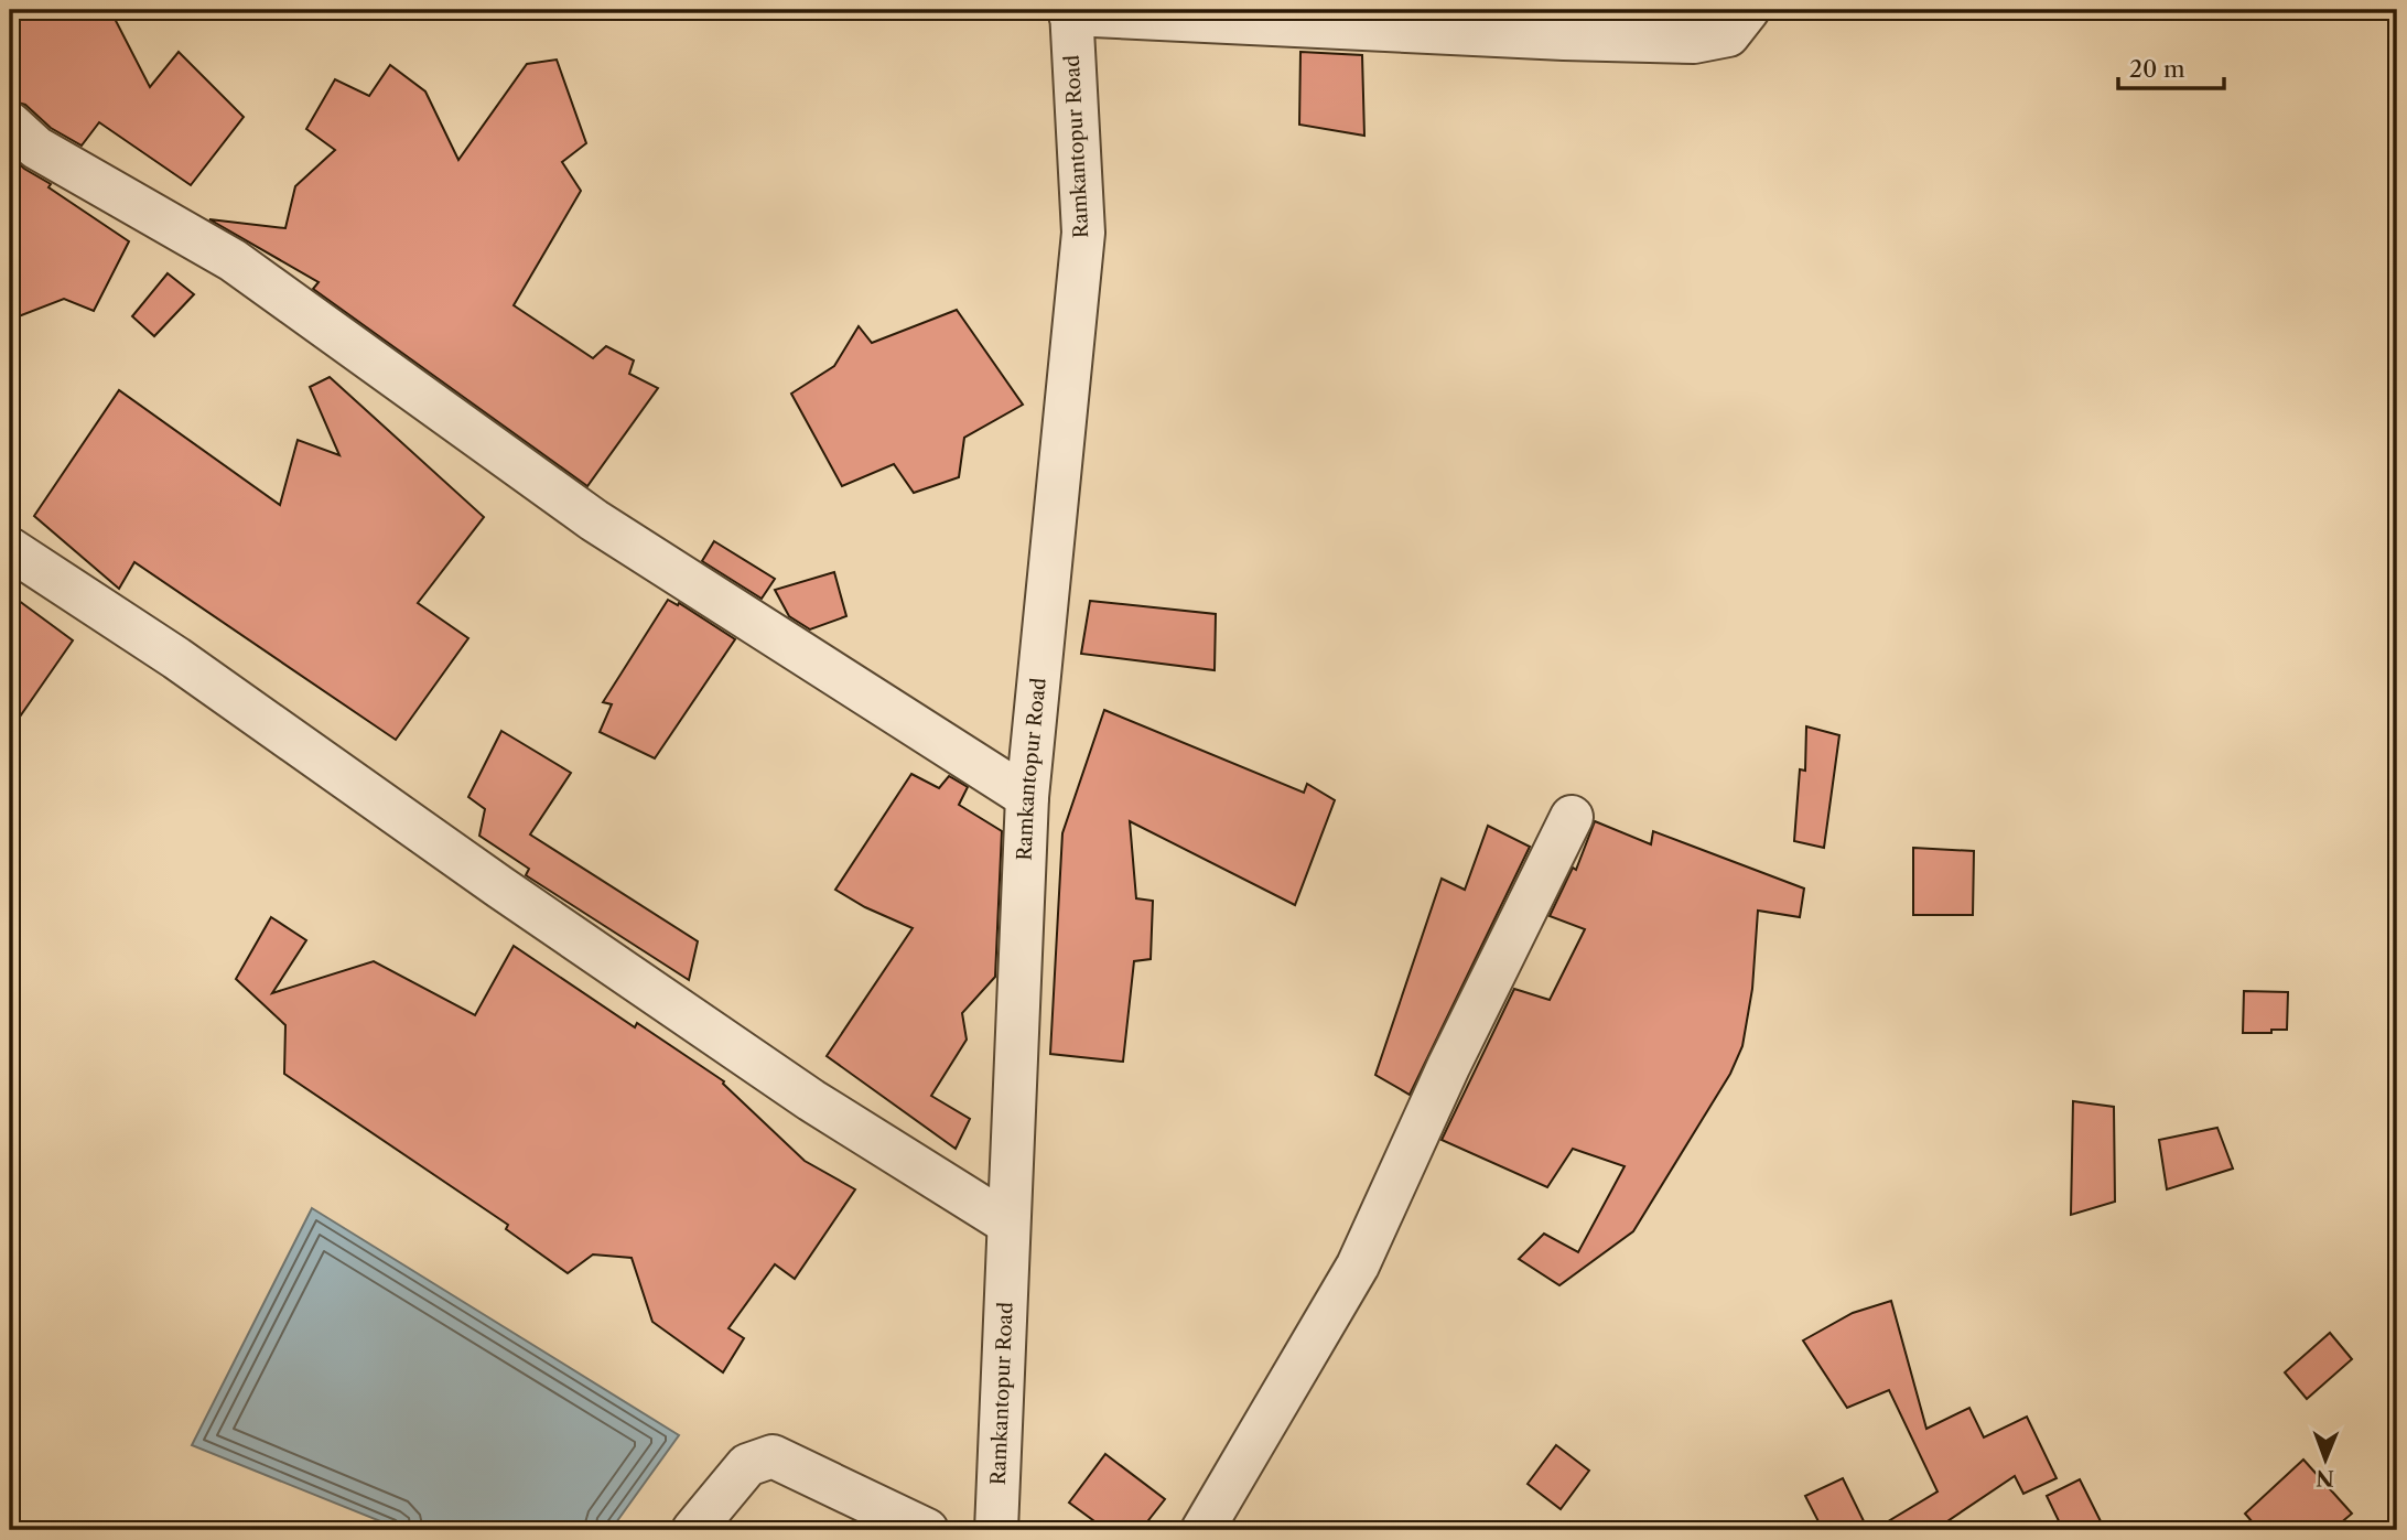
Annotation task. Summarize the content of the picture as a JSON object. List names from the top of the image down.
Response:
{
  "streets": {
    "street": ["Ramkantopur Road"]
  },
  "scale_bar": "20 m",
  "north": "bottom"
}
